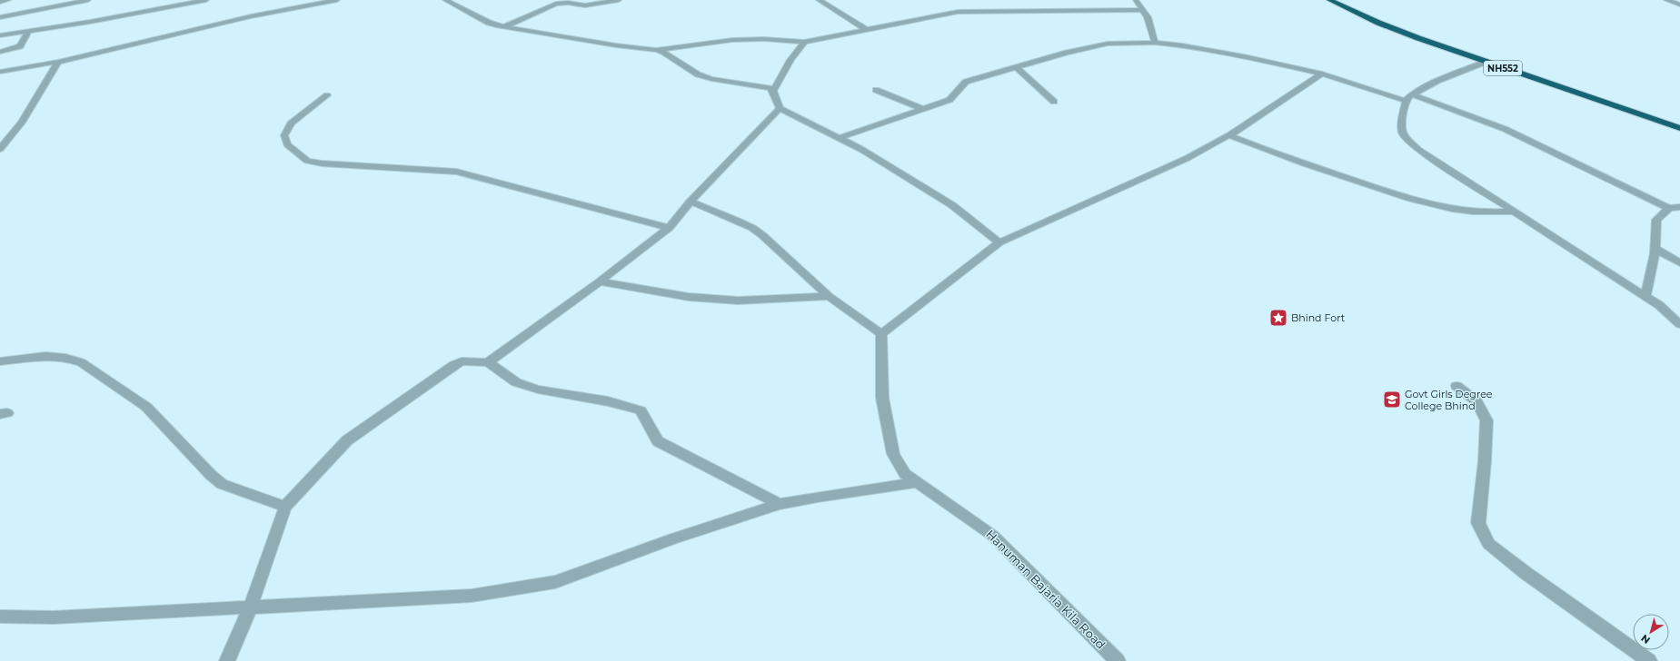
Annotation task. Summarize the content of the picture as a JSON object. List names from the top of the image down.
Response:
{
  "streets": {
    "highway": ["NH552"],
    "street": ["Hanuman Bajaria Kila Road"]
  },
  "places": {
    "place": ["Bhind Fort"],
    "school or university": ["Govt Girls Degree College Bhind"]
  },
  "north": "bottom left"
}
